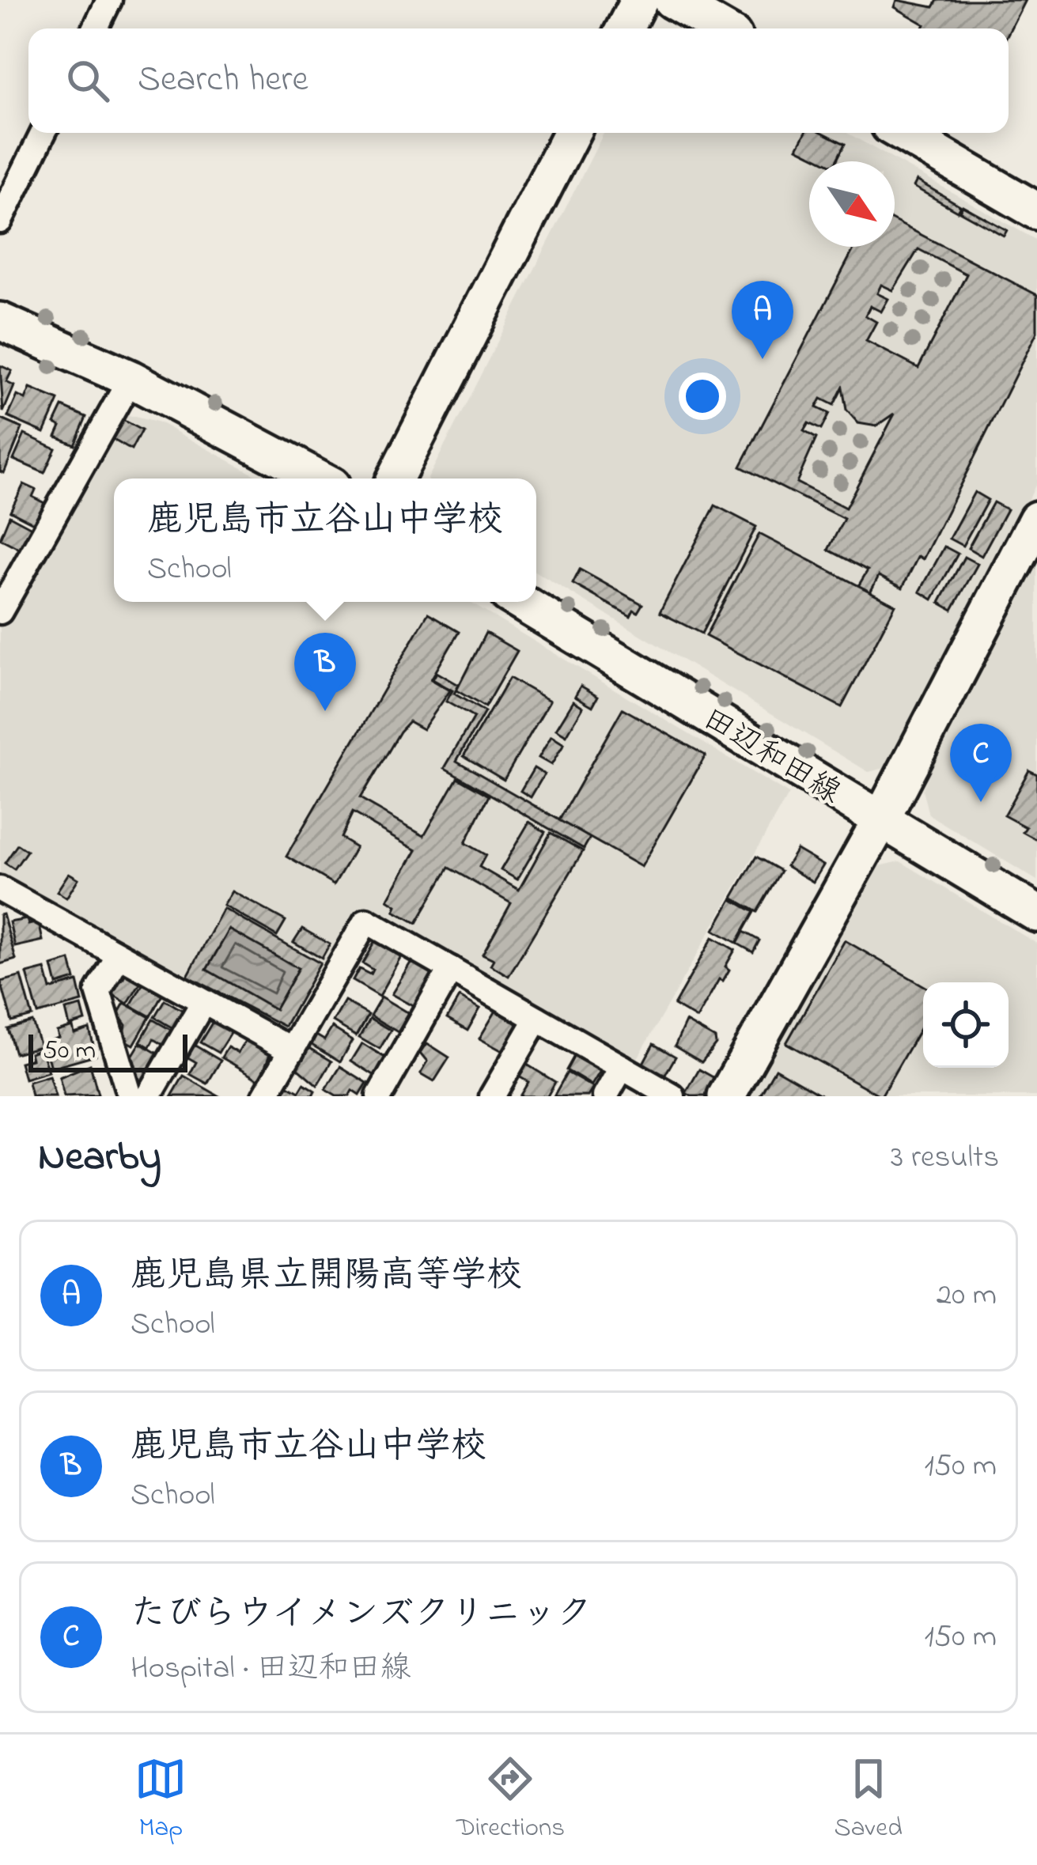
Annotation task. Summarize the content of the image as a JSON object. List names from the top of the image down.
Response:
{
  "streets": {
    "street": ["田辺和田線"]
  },
  "scale_bar": "50 m",
  "north": "bottom right",
  "page": {
    "search": "Search here",
    "pins": ["A", "B", "C"],
    "popup": ["鹿児島市立谷山中学校", "School"],
    "scale": "50 m",
    "heading": ["Nearby", "3 results"],
    "list": [
      {
        "mark": "A",
        "name": "鹿児島県立開陽高等学校",
        "note": "School",
        "value": "20 m"
      },
      {
        "mark": "B",
        "name": "鹿児島市立谷山中学校",
        "note": "School",
        "value": "150 m"
      },
      {
        "mark": "C",
        "name": "たびらウイメンズクリニック",
        "note": "Hospital · 田辺和田線",
        "value": "150 m"
      }
    ],
    "nav": ["Map", "Directions", "Saved"]
  }
}
